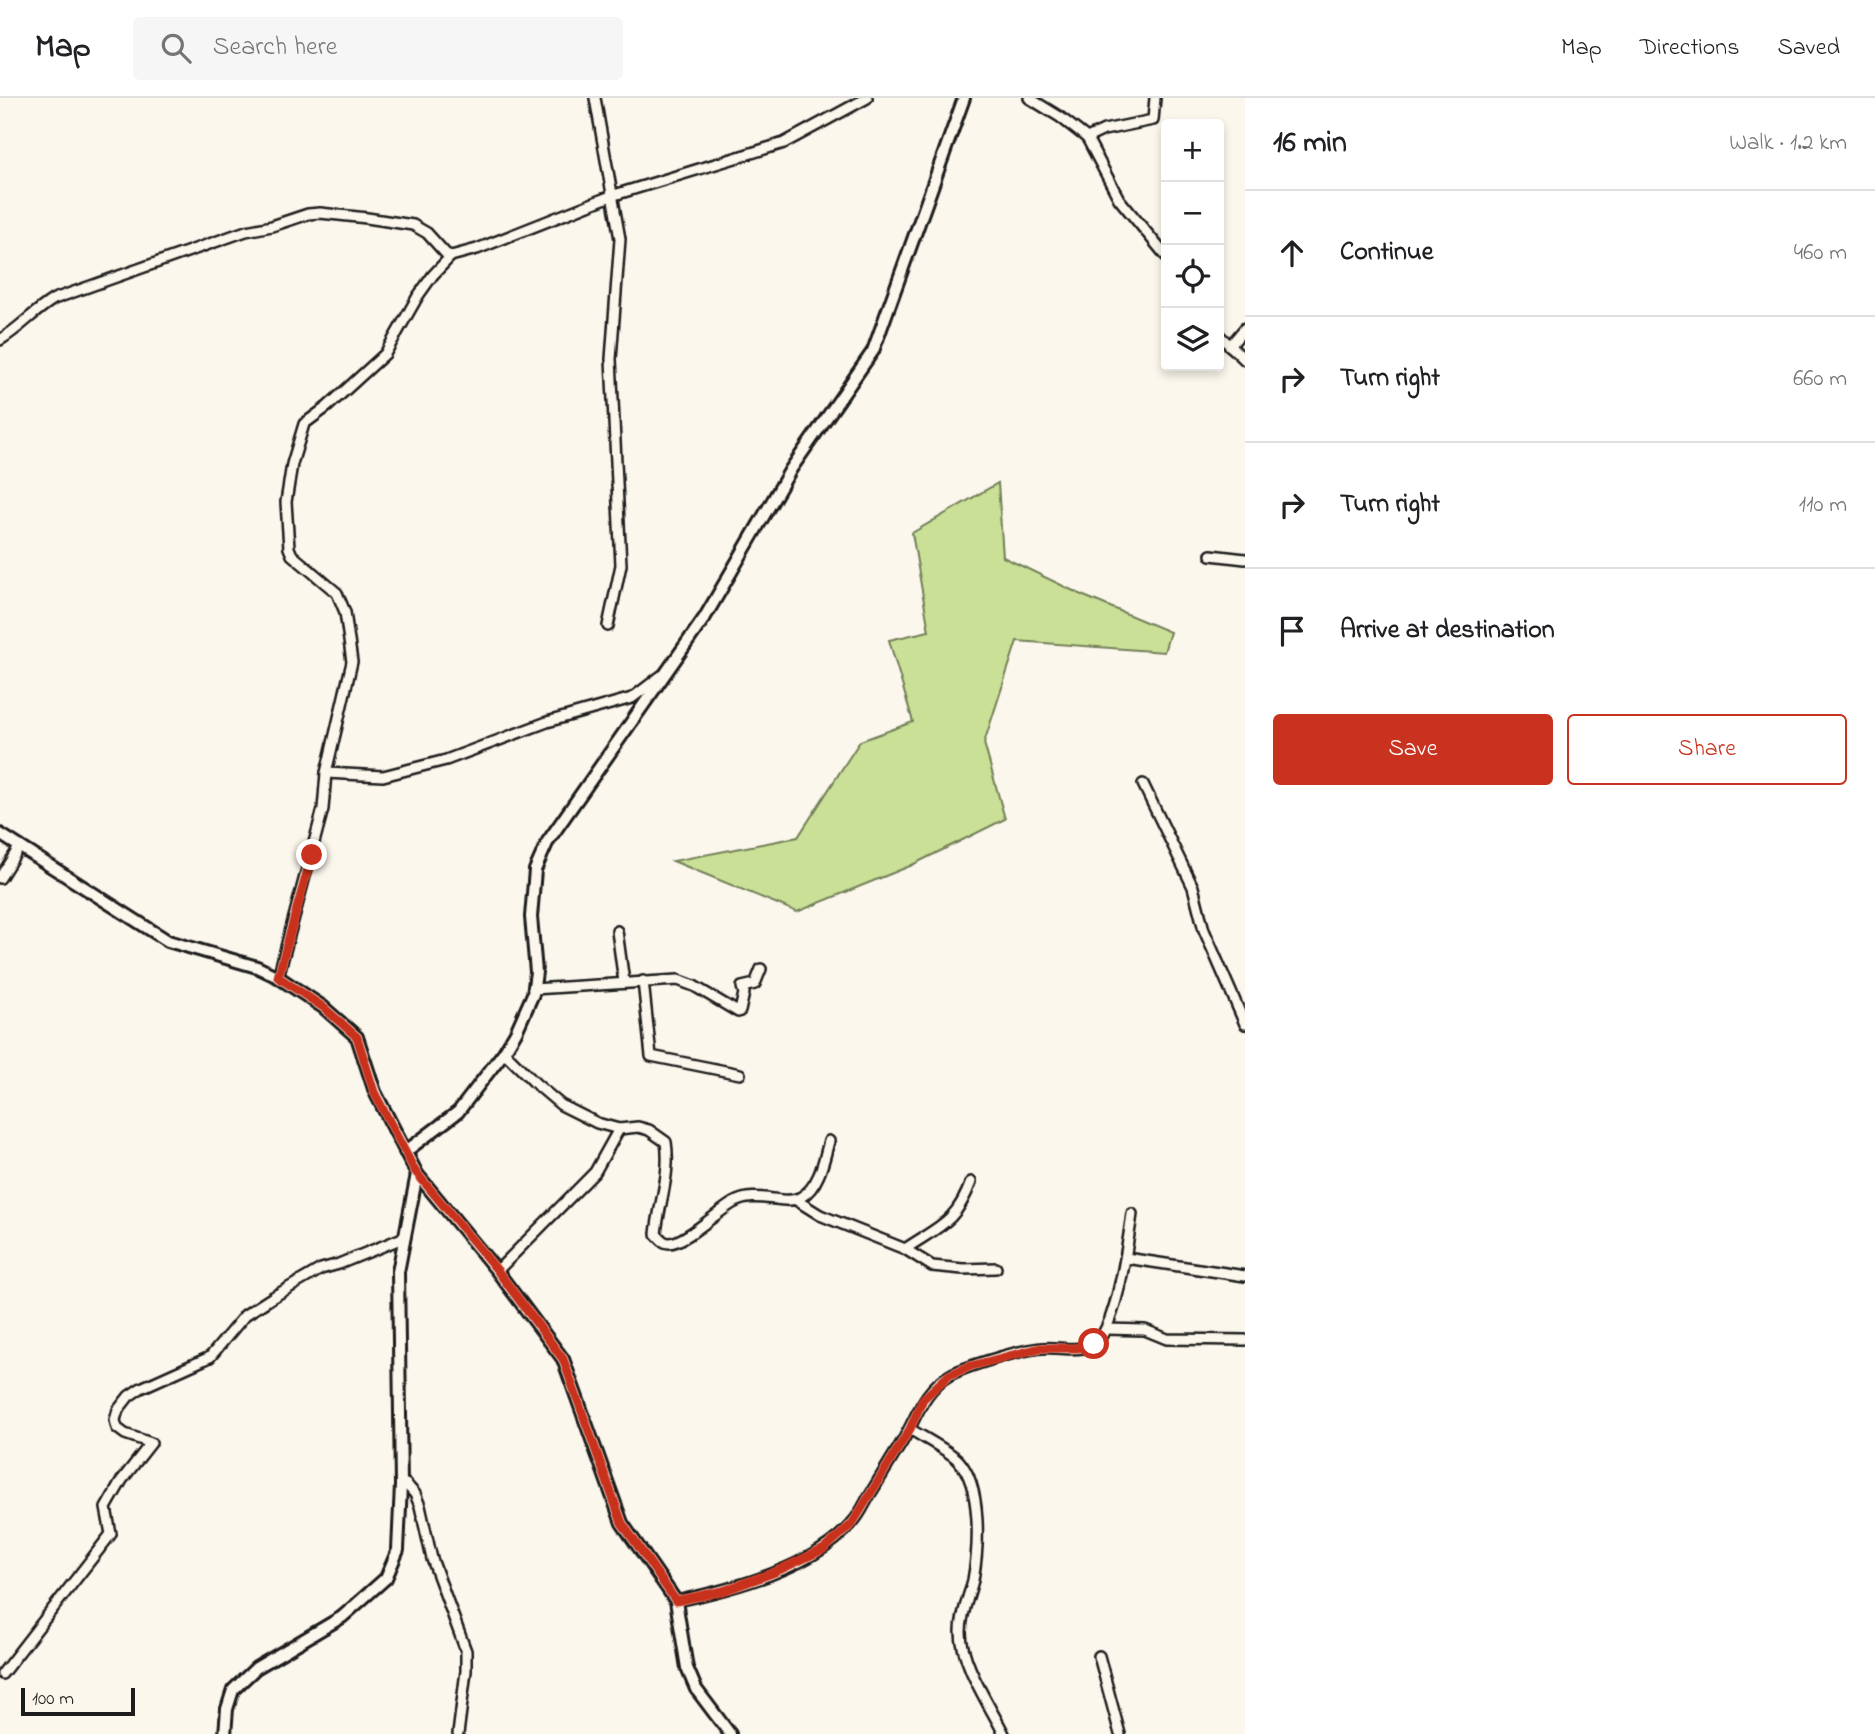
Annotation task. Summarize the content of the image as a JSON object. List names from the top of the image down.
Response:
{
  "scale_bar": "100 m",
  "page": {
    "header": "Map",
    "search": "Search here",
    "nav": ["Map", "Directions", "Saved"],
    "heading": ["16 min", "Walk · 1.2 km"],
    "map_buttons": ["+", "−"],
    "list": [
      ["Continue", "460 m"],
      ["Turn right", "660 m"],
      ["Turn right", "110 m"],
      "Arrive at destination"
    ],
    "buttons": ["Save", "Share"],
    "scale": "100 m"
  }
}
